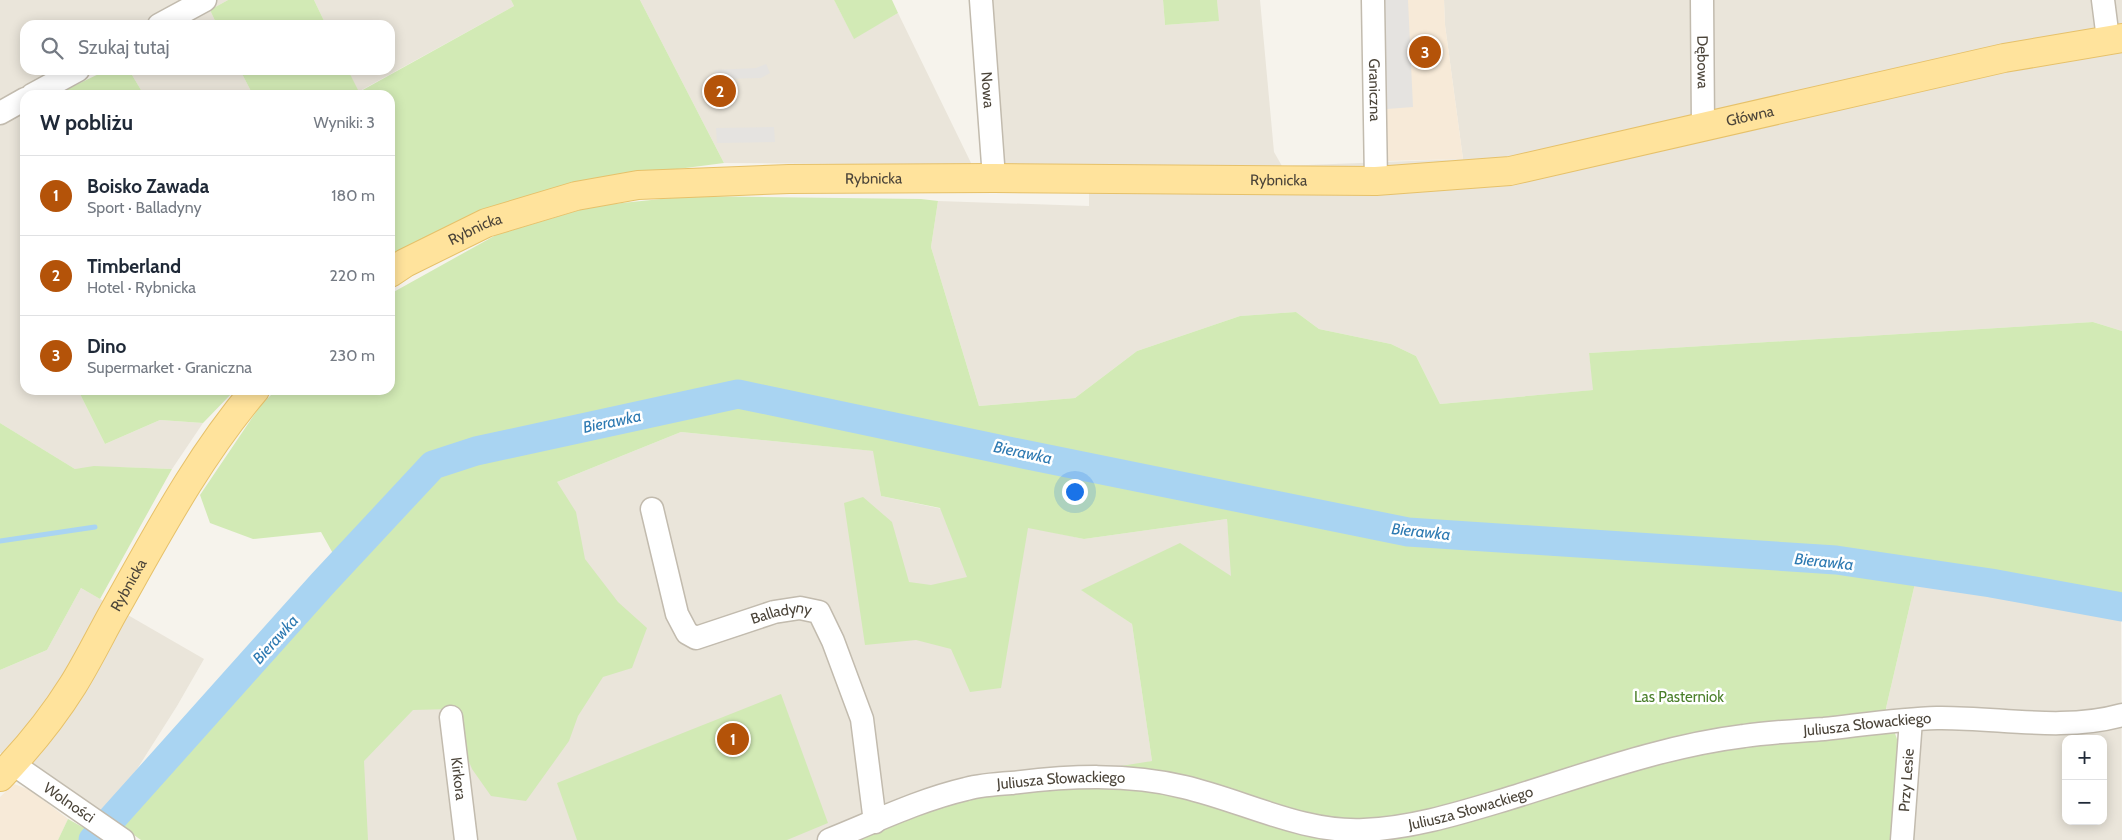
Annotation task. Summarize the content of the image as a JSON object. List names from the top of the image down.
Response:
{
  "streets": {
    "main road": ["Główna", "Rybnicka"],
    "street": [
      "Dębowa",
      "Nowa",
      "Graniczna",
      "Balladyny",
      "Juliusza Słowackiego",
      "Kirkora",
      "Przy Lesie",
      "Wolności"
    ]
  },
  "crossings": [
    ["Dębowa", "Główna"],
    ["Nowa", "Rybnicka"],
    ["Graniczna", "Główna"],
    ["Graniczna", "Rybnicka"],
    ["Główna", "Rybnicka"],
    ["Rybnicka", "Wolności"],
    ["Balladyny", "Juliusza Słowackiego"],
    ["Juliusza Słowackiego", "Przy Lesie"]
  ],
  "water": ["Bierawka"],
  "parks": ["Las Pasterniok"],
  "page": {
    "search": "Szukaj tutaj",
    "pins": ["3", "2", "1"],
    "heading": ["W pobliżu", "Wyniki: 3"],
    "list": [
      {
        "mark": "1",
        "name": "Boisko Zawada",
        "note": "Sport · Balladyny",
        "value": "180 m"
      },
      {
        "mark": "2",
        "name": "Timberland",
        "note": "Hotel · Rybnicka",
        "value": "220 m"
      },
      {
        "mark": "3",
        "name": "Dino",
        "note": "Supermarket · Graniczna",
        "value": "230 m"
      }
    ],
    "map_buttons": ["+", "−"]
  }
}
